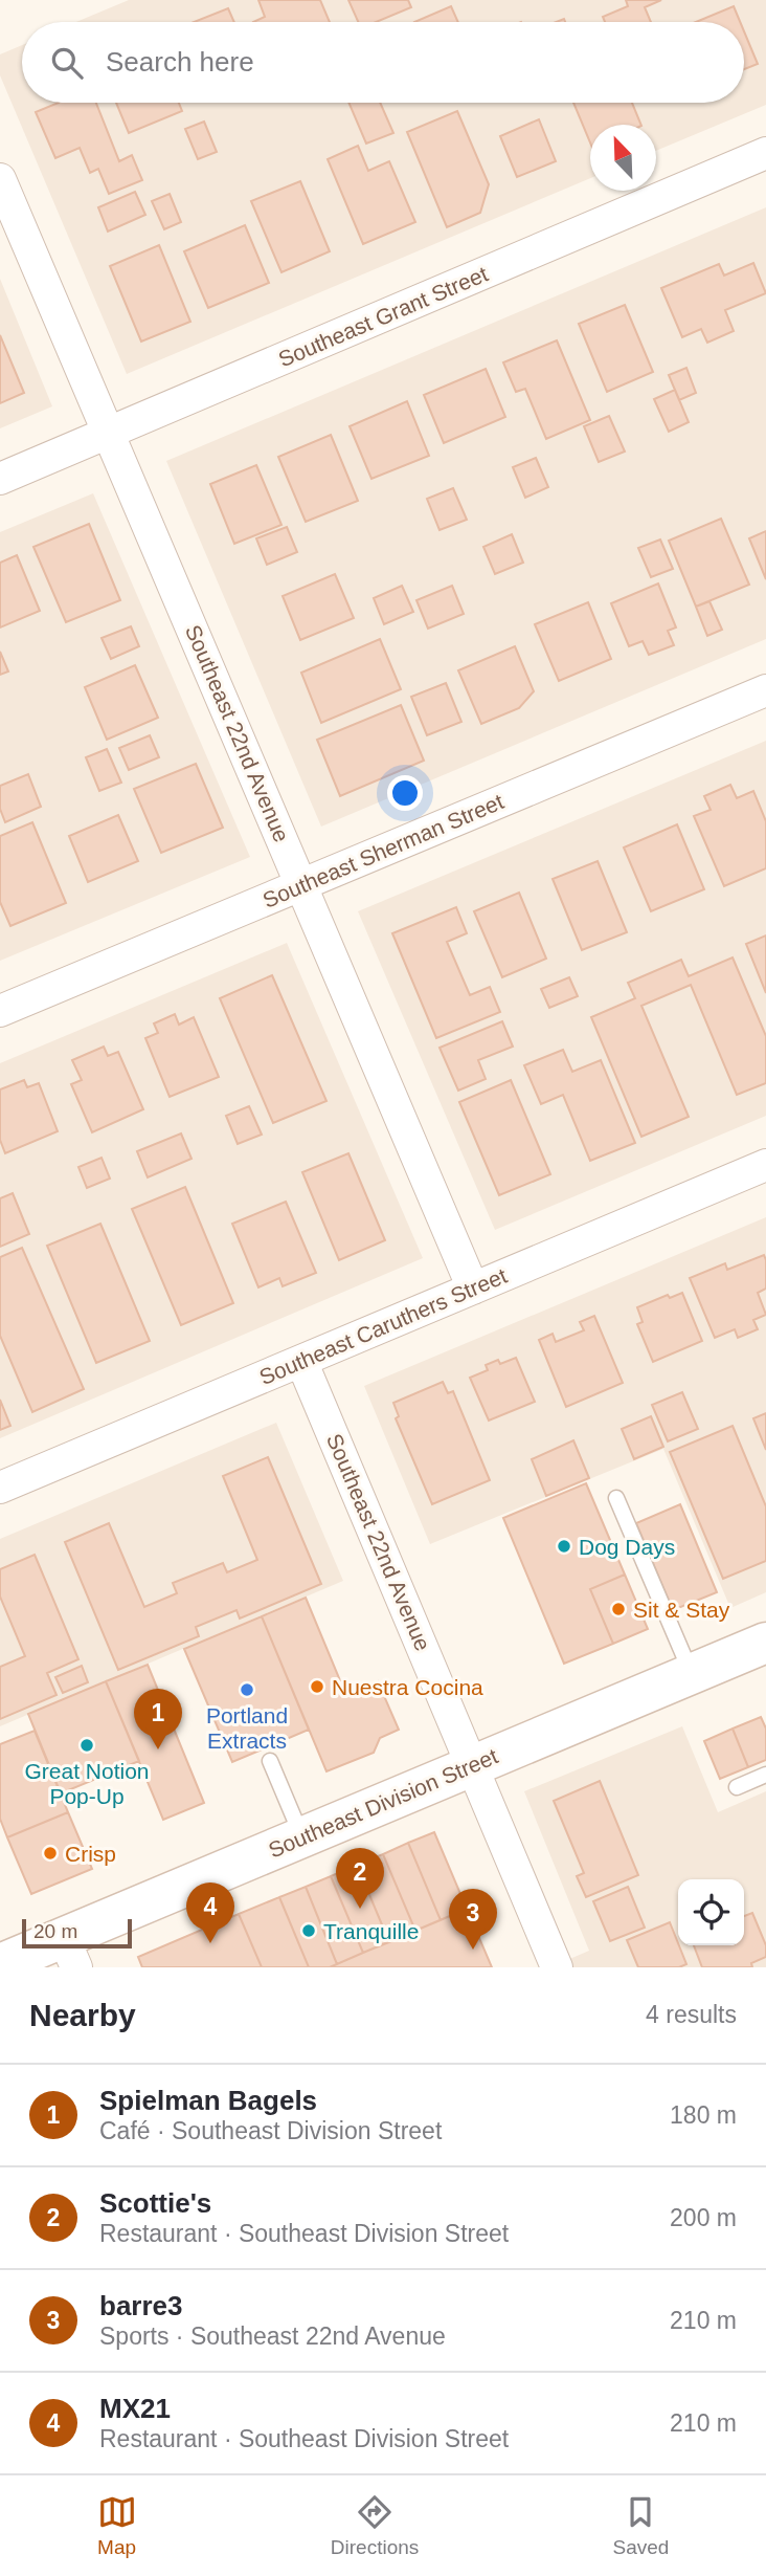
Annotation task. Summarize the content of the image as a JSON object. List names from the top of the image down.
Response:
{
  "streets": {
    "main road": ["Southeast Division Street"],
    "street": [
      "Southeast Grant Street",
      "Southeast 22nd Avenue",
      "Southeast Sherman Street",
      "Southeast Caruthers Street"
    ]
  },
  "crossings": [
    ["Southeast Grant Street", "Southeast 22nd Avenue"],
    ["Southeast 22nd Avenue", "Southeast Sherman Street"],
    ["Southeast 22nd Avenue", "Southeast Caruthers Street"],
    ["Southeast 22nd Avenue", "Southeast Division Street"]
  ],
  "places": [
    "Dog Days",
    "Sit & Stay",
    "Nuestra Cocina",
    "Portland Extracts",
    "Great Notion Pop-Up",
    "Crisp",
    "Tranquille"
  ],
  "scale_bar": "20 m",
  "north": "top left",
  "page": {
    "search": "Search here",
    "pins": [
      "1",
      "2",
      "4",
      "3"
    ],
    "scale": "20 m",
    "heading": ["Nearby", "4 results"],
    "list": [
      {
        "mark": "1",
        "name": "Spielman Bagels",
        "note": "Café · Southeast Division Street",
        "value": "180 m"
      },
      {
        "mark": "2",
        "name": "Scottie's",
        "note": "Restaurant · Southeast Division Street",
        "value": "200 m"
      },
      {
        "mark": "3",
        "name": "barre3",
        "note": "Sports · Southeast 22nd Avenue",
        "value": "210 m"
      },
      {
        "mark": "4",
        "name": "MX21",
        "note": "Restaurant · Southeast Division Street",
        "value": "210 m"
      }
    ],
    "nav": ["Map", "Directions", "Saved"]
  }
}
